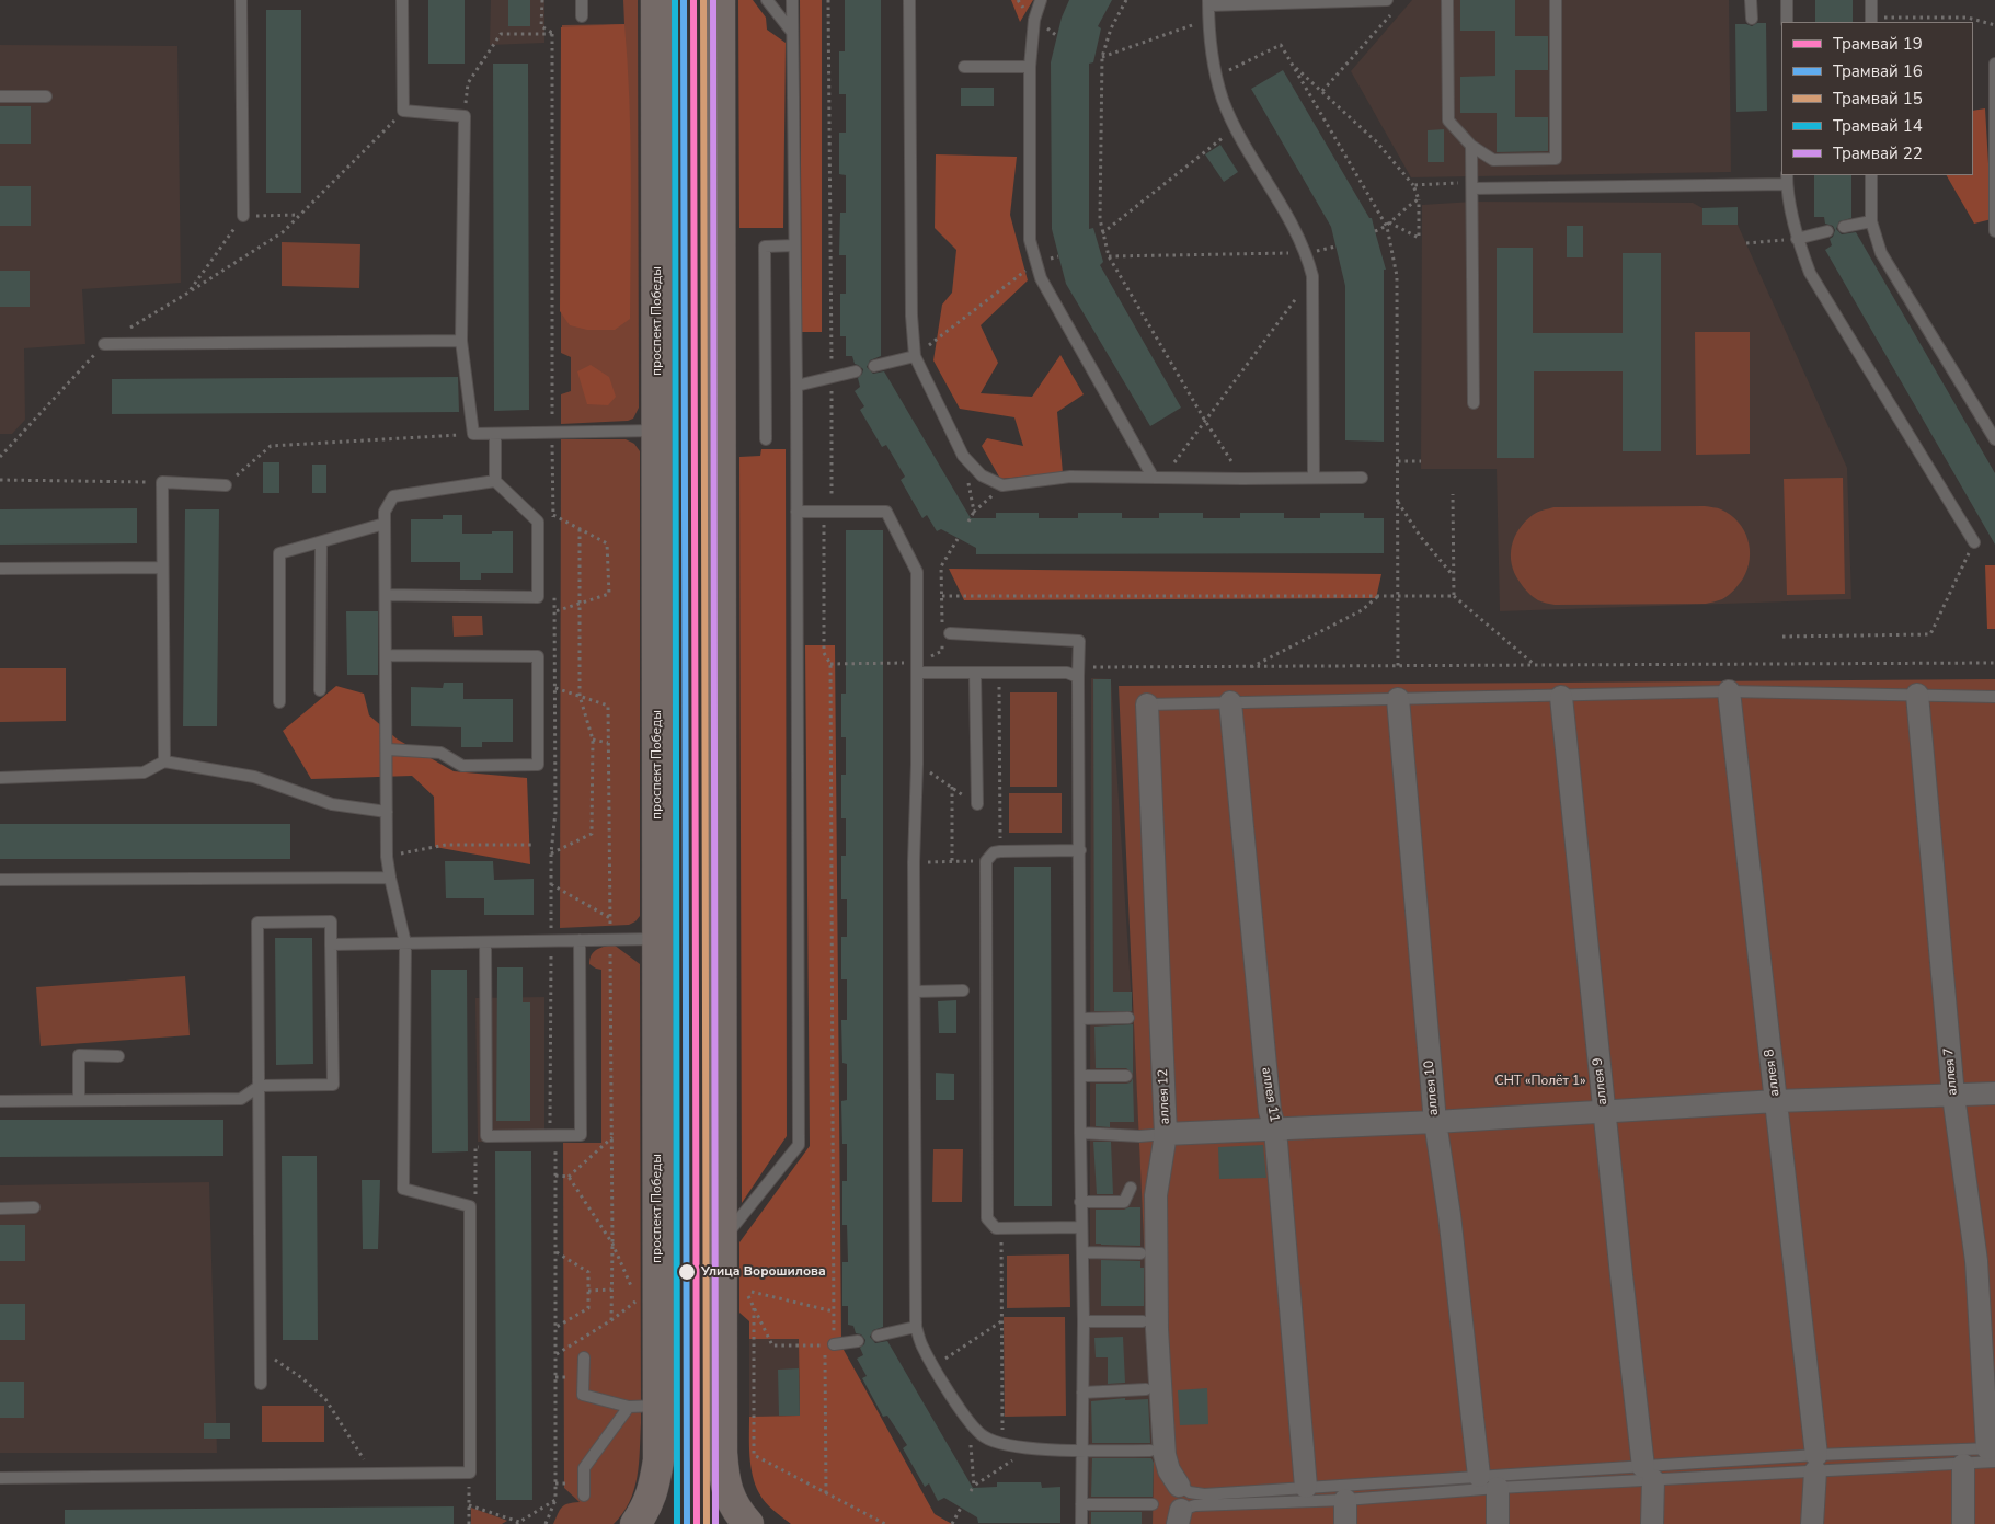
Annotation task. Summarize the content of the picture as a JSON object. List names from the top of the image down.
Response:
{
  "streets": {
    "main road": ["проспект Победы"],
    "street": [
      "аллея 7",
      "аллея 8",
      "аллея 9",
      "аллея 10",
      "аллея 11",
      "аллея 12"
    ]
  },
  "parks": ["СНТ «Полёт 1»"],
  "places": ["Улица Ворошилова"],
  "lines": [
    "tram line 19",
    "tram line 16",
    "tram line 15",
    "tram line 14",
    "tram line 22"
  ],
  "legend": [
    "Трамвай 19",
    "Трамвай 16",
    "Трамвай 15",
    "Трамвай 14",
    "Трамвай 22"
  ]
}
